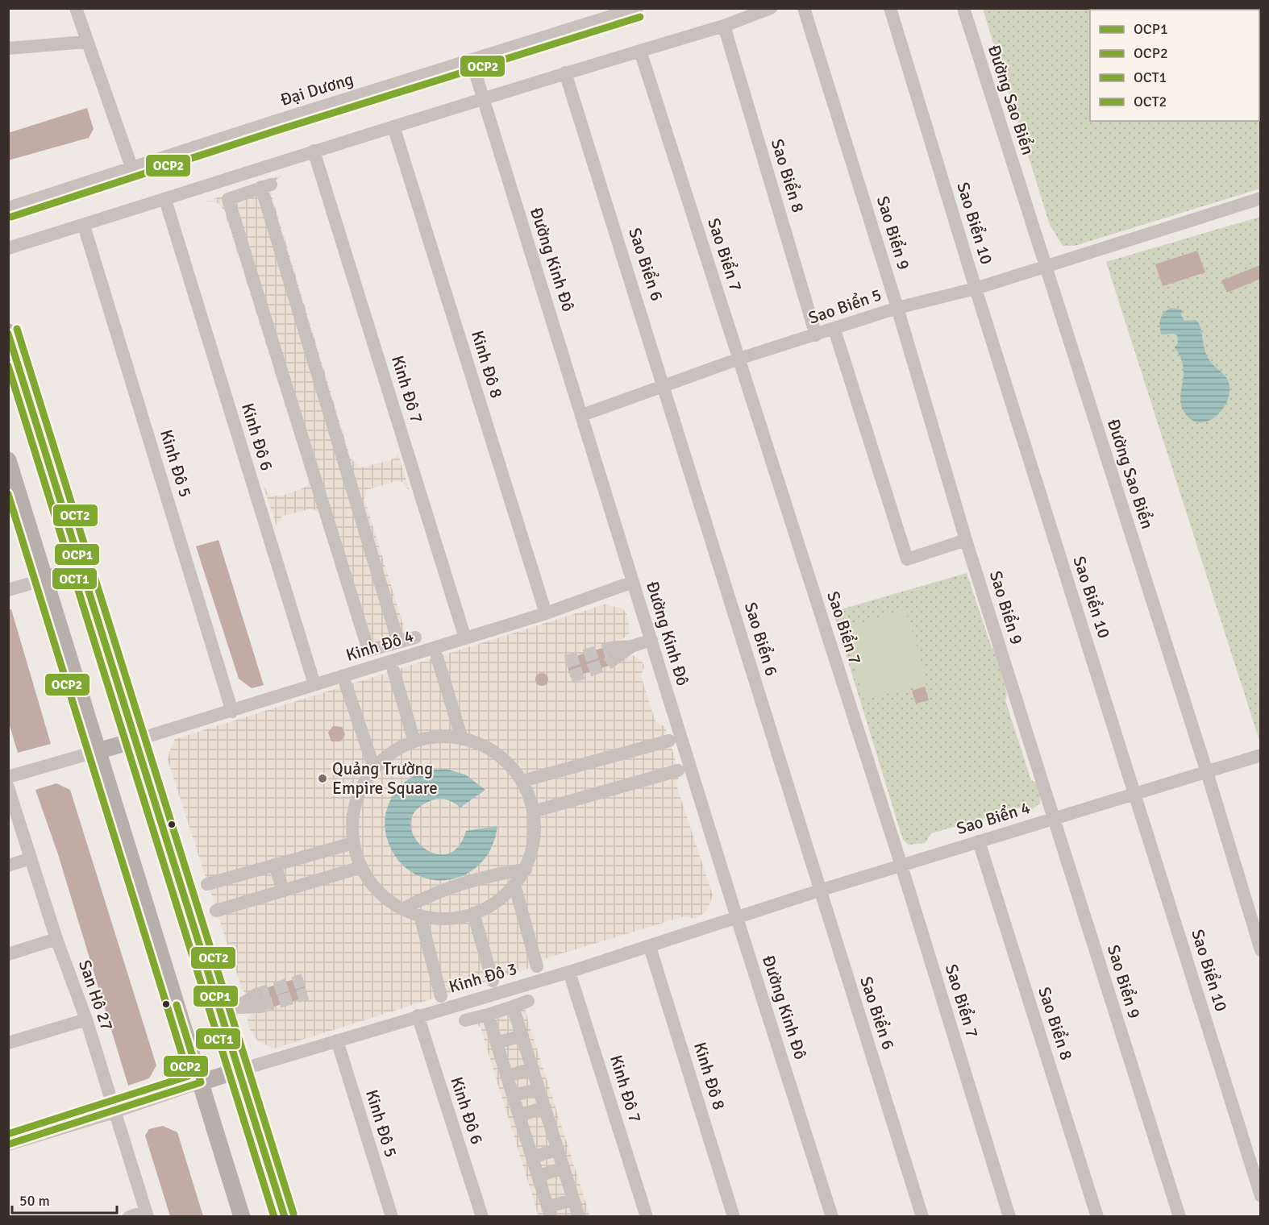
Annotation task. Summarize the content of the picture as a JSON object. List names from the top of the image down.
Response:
{
  "streets": {
    "street": [
      "Đại Dương",
      "Đường Sao Biển",
      "Sao Biển 8",
      "Sao Biển 10",
      "Sao Biển 9",
      "Sao Biển 7",
      "Đường Kinh Đô",
      "Sao Biển 6",
      "Sao Biển 5",
      "Kinh Đô 8",
      "Kinh Đô 7",
      "Kinh Đô 6",
      "Kinh Đô 5",
      "Kinh Đô 4",
      "Sao Biển 4",
      "Kinh Đô 3",
      "San Hô 27"
    ]
  },
  "crossings": [
    ["Đại Dương", "Đường Kinh Đô"],
    ["Đường Sao Biển", "Sao Biển 5"],
    ["Đường Sao Biển", "Sao Biển 4"],
    ["Sao Biển 8", "Sao Biển 5"],
    ["Sao Biển 8", "Sao Biển 4"],
    ["Sao Biển 10", "Sao Biển 5"],
    ["Sao Biển 10", "Sao Biển 4"],
    ["Sao Biển 9", "Sao Biển 5"],
    ["Sao Biển 9", "Sao Biển 4"],
    ["Sao Biển 7", "Sao Biển 5"],
    ["Sao Biển 7", "Sao Biển 4"],
    ["Đường Kinh Đô", "Sao Biển 5"],
    ["Đường Kinh Đô", "Kinh Đô 4"],
    ["Đường Kinh Đô", "Sao Biển 4"],
    ["Đường Kinh Đô", "Kinh Đô 3"],
    ["Sao Biển 6", "Sao Biển 5"],
    ["Sao Biển 6", "Sao Biển 4"],
    ["Kinh Đô 8", "Kinh Đô 4"],
    ["Kinh Đô 8", "Kinh Đô 3"],
    ["Kinh Đô 7", "Kinh Đô 4"],
    ["Kinh Đô 7", "Kinh Đô 3"],
    ["Kinh Đô 6", "Kinh Đô 4"],
    ["Kinh Đô 6", "Kinh Đô 3"],
    ["Kinh Đô 5", "Kinh Đô 4"],
    ["Kinh Đô 5", "Kinh Đô 3"],
    ["Sao Biển 4", "Kinh Đô 3"]
  ],
  "places": ["Quảng Trường Empire Square"],
  "lines": [
    "transit line OCP2",
    "transit line OCT2",
    "transit line OCP1",
    "transit line OCT1"
  ],
  "legend": [
    "OCP1",
    "OCP2",
    "OCT1",
    "OCT2"
  ],
  "scale_bar": "50 m"
}
